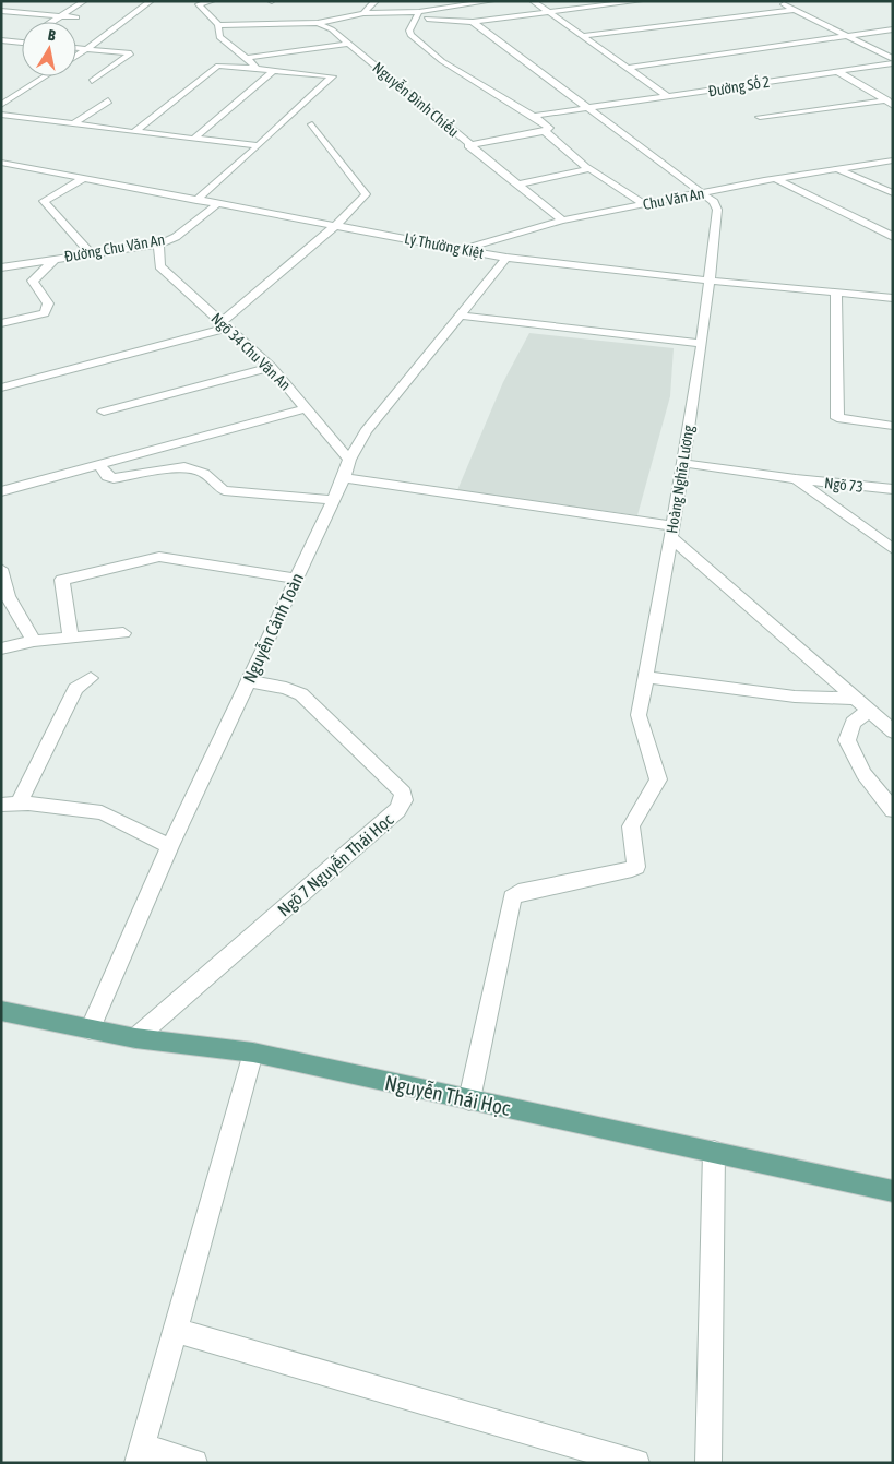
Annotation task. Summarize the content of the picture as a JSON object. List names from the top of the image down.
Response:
{
  "streets": {
    "main road": ["Nguyễn Thái Học"],
    "street": [
      "Đường Số 2",
      "Nguyễn Đình Chiểu",
      "Chu Văn An",
      "Lý Thường Kiệt",
      "Đường Chu Văn An",
      "Ngõ 34 Chu Văn An",
      "Hoàng Nghĩa Lương",
      "Ngõ 73",
      "Nguyễn Cảnh Toàn",
      "Ngõ 7 Nguyễn Thái Học"
    ]
  },
  "crossings": [
    ["Nguyễn Đình Chiểu", "Chu Văn An"],
    ["Chu Văn An", "Lý Thường Kiệt"],
    ["Chu Văn An", "Hoàng Nghĩa Lương"],
    ["Lý Thường Kiệt", "Đường Chu Văn An"],
    ["Lý Thường Kiệt", "Hoàng Nghĩa Lương"],
    ["Lý Thường Kiệt", "Nguyễn Cảnh Toàn"],
    ["Đường Chu Văn An", "Ngõ 34 Chu Văn An"],
    ["Ngõ 34 Chu Văn An", "Nguyễn Cảnh Toàn"],
    ["Hoàng Nghĩa Lương", "Ngõ 73"],
    ["Hoàng Nghĩa Lương", "Nguyễn Thái Học"],
    ["Nguyễn Cảnh Toàn", "Ngõ 7 Nguyễn Thái Học"],
    ["Nguyễn Cảnh Toàn", "Nguyễn Thái Học"],
    ["Ngõ 7 Nguyễn Thái Học", "Nguyễn Thái Học"]
  ],
  "north": "top"
}
